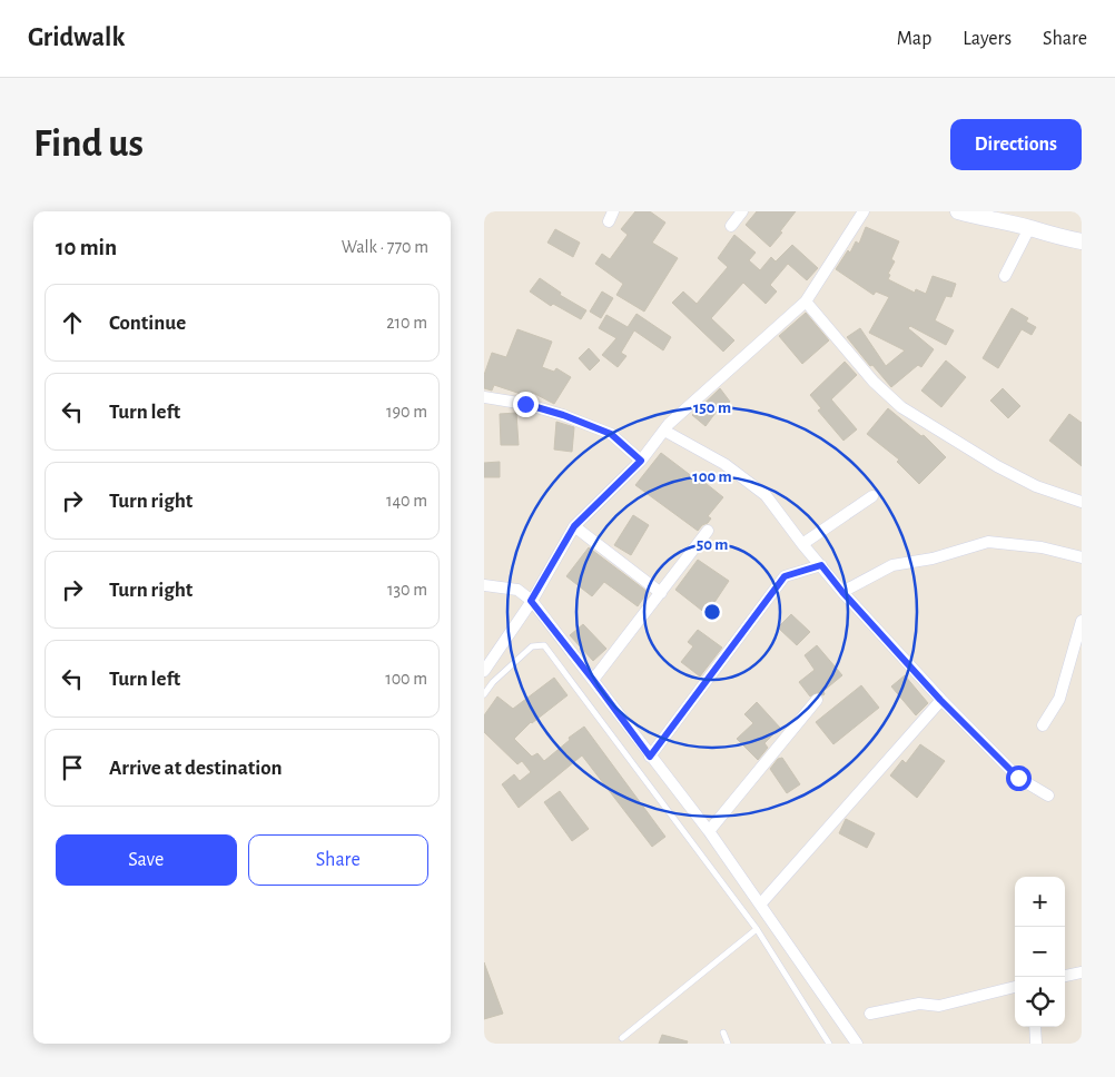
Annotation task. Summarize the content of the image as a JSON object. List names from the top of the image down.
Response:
{
  "page": {
    "header": "Gridwalk",
    "nav": ["Map", "Layers", "Share"],
    "buttons": [
      "Directions",
      ["Save", "Share"]
    ],
    "title": "Find us",
    "heading": ["10 min", "Walk · 770 m"],
    "list": [
      ["Continue", "210 m"],
      ["Turn left", "190 m"],
      ["Turn right", "140 m"],
      ["Turn right", "130 m"],
      ["Turn left", "100 m"],
      "Arrive at destination"
    ],
    "map_buttons": ["+", "−"]
  },
  "rings": ["150 m", "100 m", "50 m"]
}
